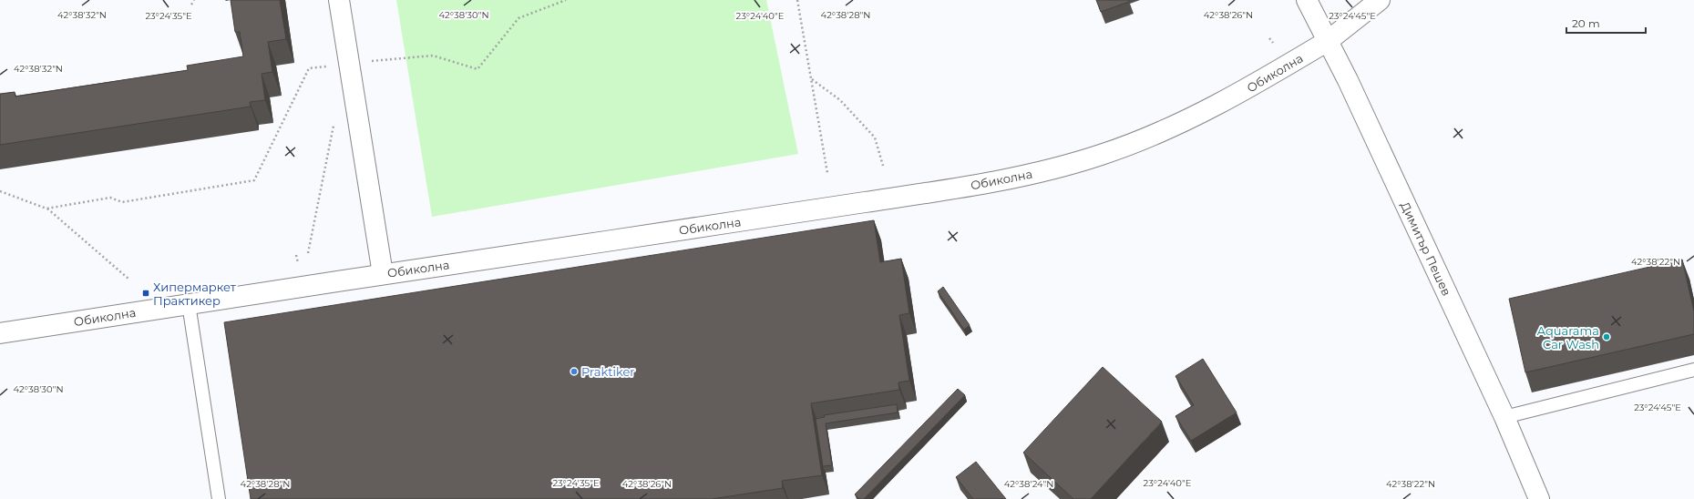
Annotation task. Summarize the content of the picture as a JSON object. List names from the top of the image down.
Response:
{
  "streets": {
    "street": ["Обиколна", "Димитър Пешев"]
  },
  "crossings": [
    ["Обиколна", "Димитър Пешев"]
  ],
  "places": {
    "transit": ["Хипермаркет Практикер"],
    "other": ["Aquarama Car Wash", "Praktiker"]
  },
  "scale_bar": "20 m",
  "coordinates": [
    "42°38'32\"N",
    "42°38'30\"N",
    "42°38'28\"N",
    "42°38'26\"N",
    "23°24'35\"E",
    "23°24'40\"E",
    "23°24'45\"E",
    "42°38'22\"N",
    "42°38'24\"N"
  ]
}
